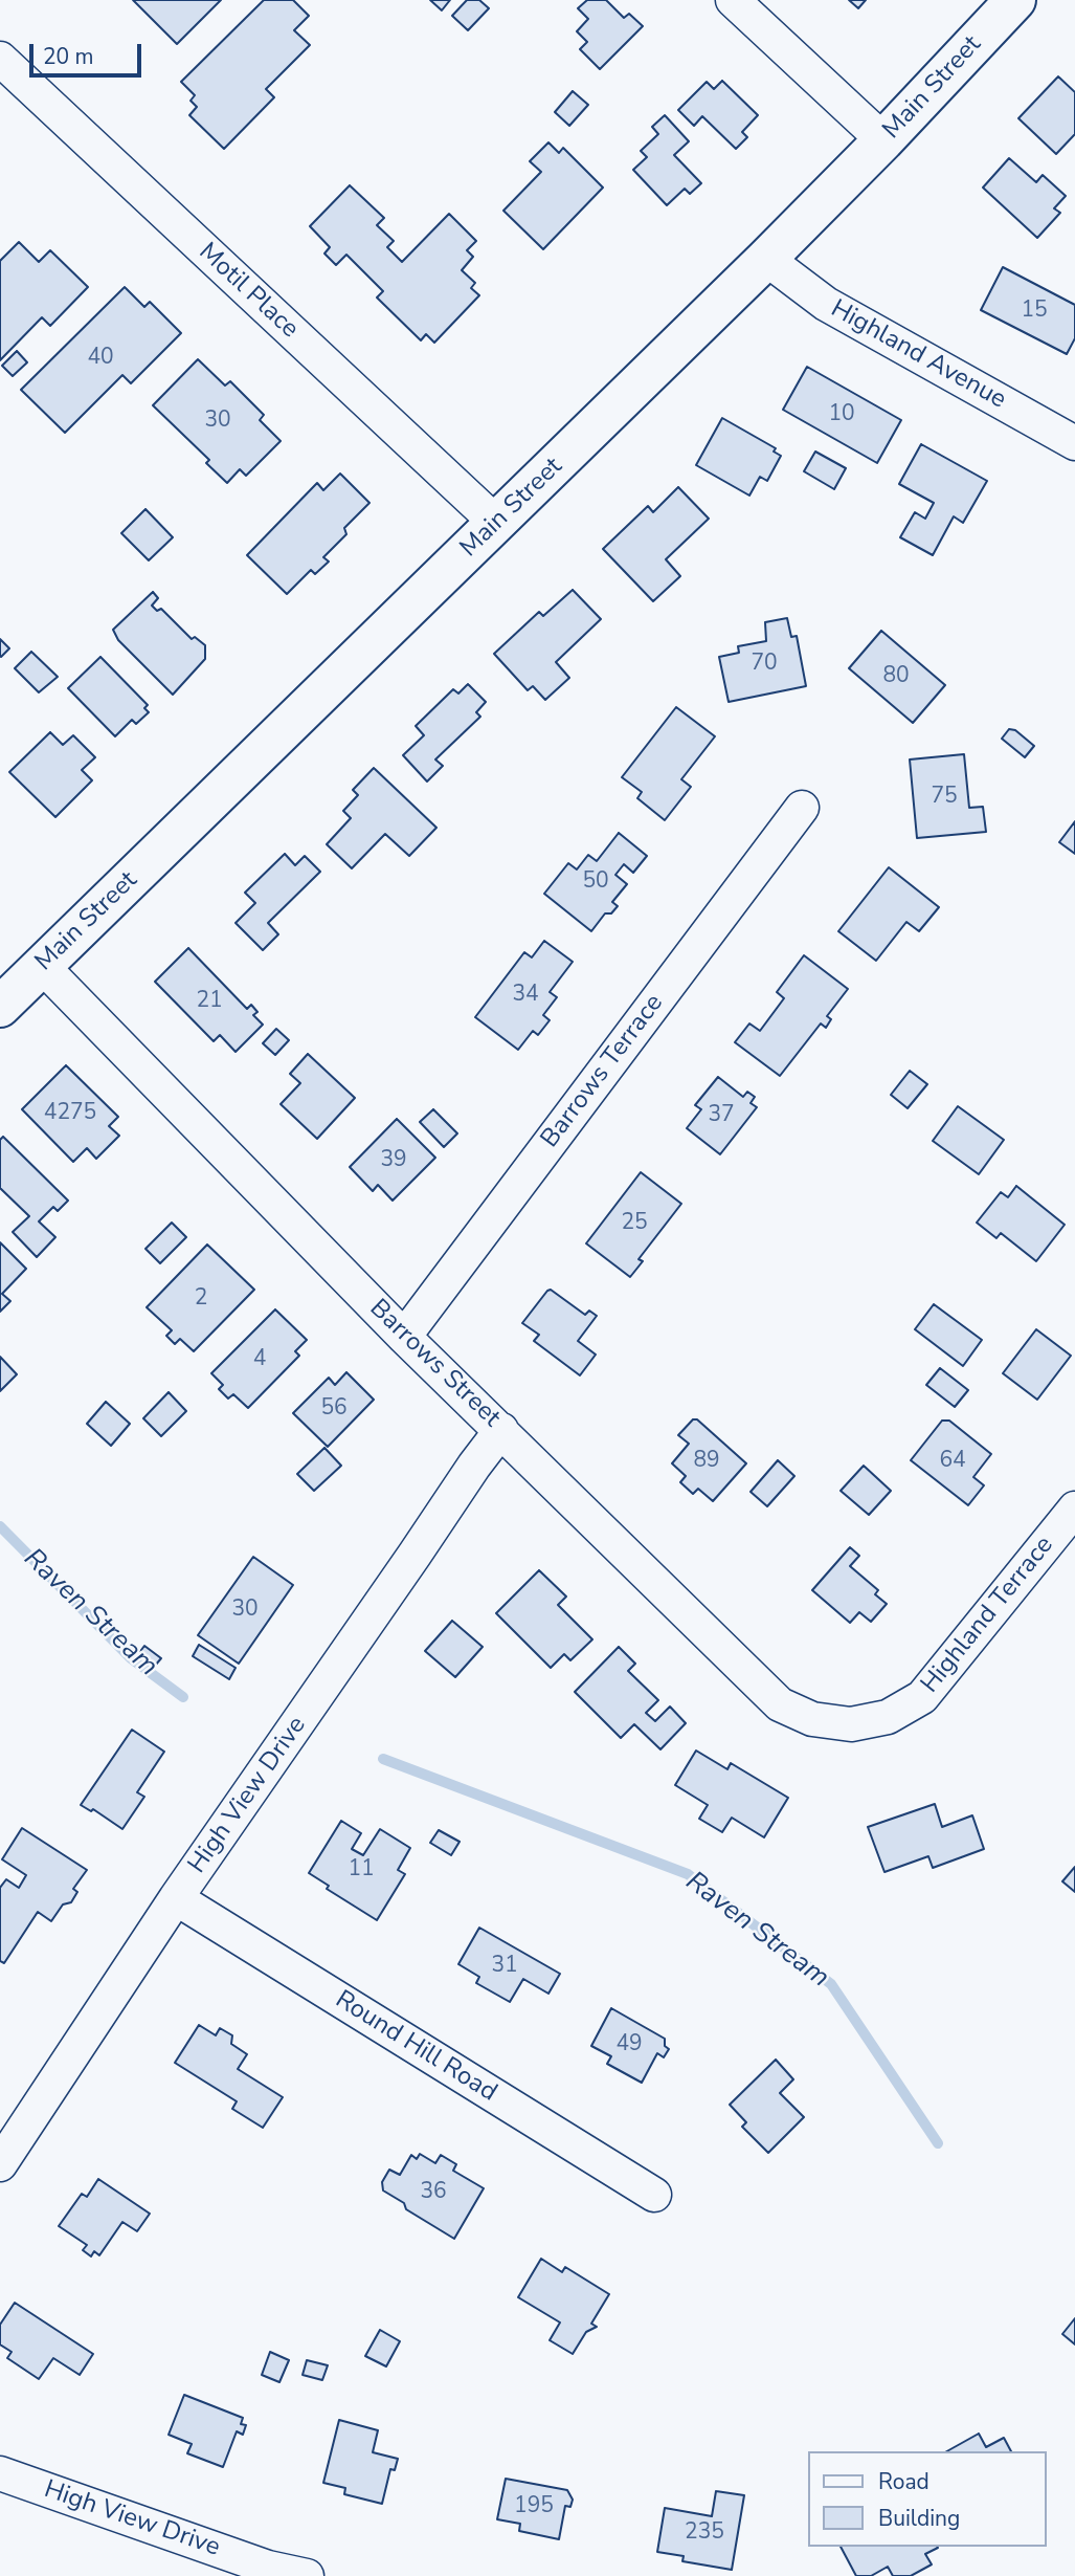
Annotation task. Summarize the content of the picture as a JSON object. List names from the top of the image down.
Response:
{
  "streets": {
    "main road": ["Main Street"],
    "street": [
      "Motil Place",
      "Highland Avenue",
      "Barrows Terrace",
      "Barrows Street",
      "Highland Terrace",
      "High View Drive",
      "Round Hill Road"
    ]
  },
  "crossings": [
    ["Main Street", "Motil Place"],
    ["Main Street", "Highland Avenue"],
    ["Main Street", "Barrows Street"],
    ["Barrows Terrace", "Barrows Street"],
    ["Barrows Street", "Highland Terrace"],
    ["Barrows Street", "High View Drive"],
    ["High View Drive", "Round Hill Road"]
  ],
  "water": ["Raven Stream"],
  "house_numbers": [
    "15",
    "40",
    "10",
    "30",
    "70",
    "80",
    "75",
    "50",
    "34",
    "21",
    "4275",
    "37",
    "39",
    "25",
    "2",
    "4",
    "56",
    "89",
    "64",
    "30",
    "11",
    "31",
    "49",
    "36",
    "195",
    "235"
  ],
  "legend": ["Road", "Building"],
  "scale_bar": "20 m"
}
